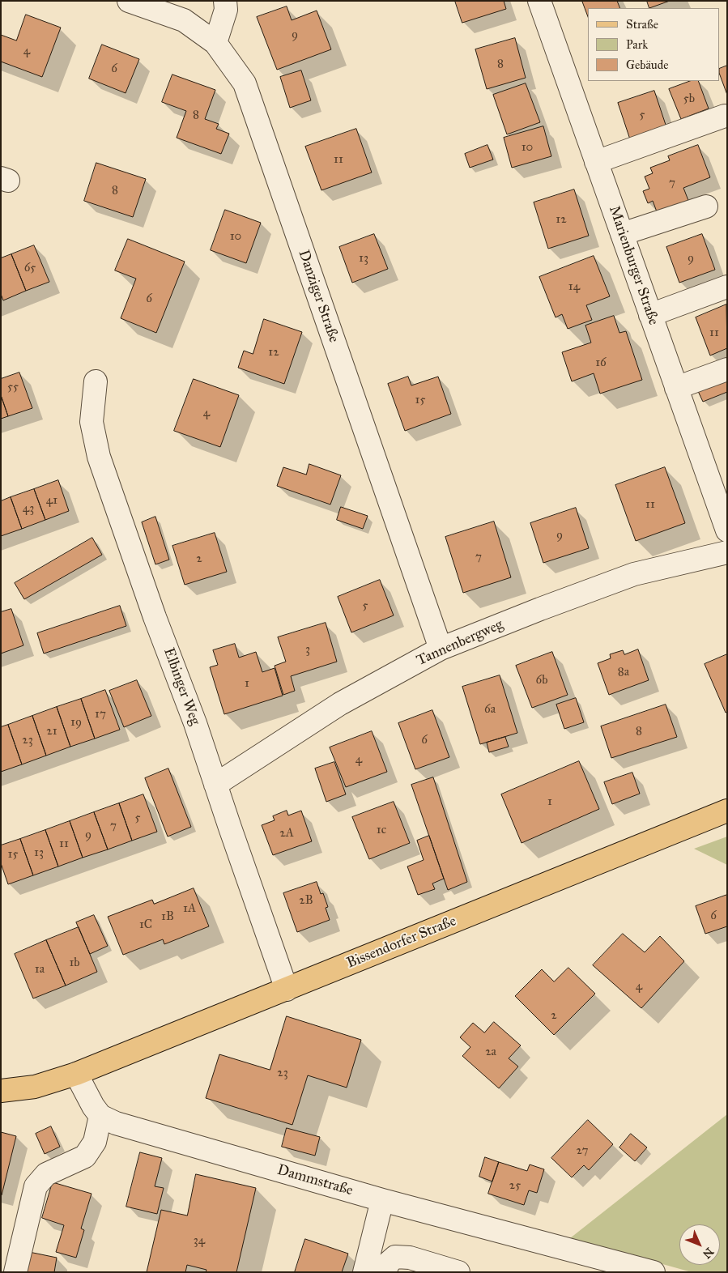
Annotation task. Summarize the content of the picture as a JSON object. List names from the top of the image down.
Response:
{
  "streets": {
    "main road": ["Bissendorfer Straße"],
    "street": [
      "Marienburger Straße",
      "Danziger Straße",
      "Tannenbergweg",
      "Elbinger Weg",
      "Dammstraße"
    ]
  },
  "crossings": [
    ["Danziger Straße", "Tannenbergweg"],
    ["Tannenbergweg", "Elbinger Weg"],
    ["Elbinger Weg", "Bissendorfer Straße"]
  ],
  "house_numbers": [
    "9",
    "4",
    "8",
    "6",
    "5b",
    "8",
    "5",
    "10",
    "11",
    "7",
    "8",
    "12",
    "10",
    "13",
    "9",
    "65",
    "14",
    "6",
    "11",
    "12",
    "16",
    "55",
    "15",
    "4",
    "41",
    "11",
    "43",
    "9",
    "7",
    "2",
    "5",
    "3",
    "8a",
    "6b",
    "1",
    "6a",
    "17",
    "19",
    "21",
    "8",
    "23",
    "6",
    "4",
    "1",
    "5",
    "7",
    "1c",
    "2A",
    "9",
    "11",
    "13",
    "15",
    "2B",
    "1A",
    "6",
    "1B",
    "1C",
    "1b",
    "1a",
    "4",
    "2",
    "2a",
    "23",
    "27",
    "25",
    "34"
  ],
  "legend": ["Straße", "Park", "Gebäude"],
  "north": "bottom right"
}
